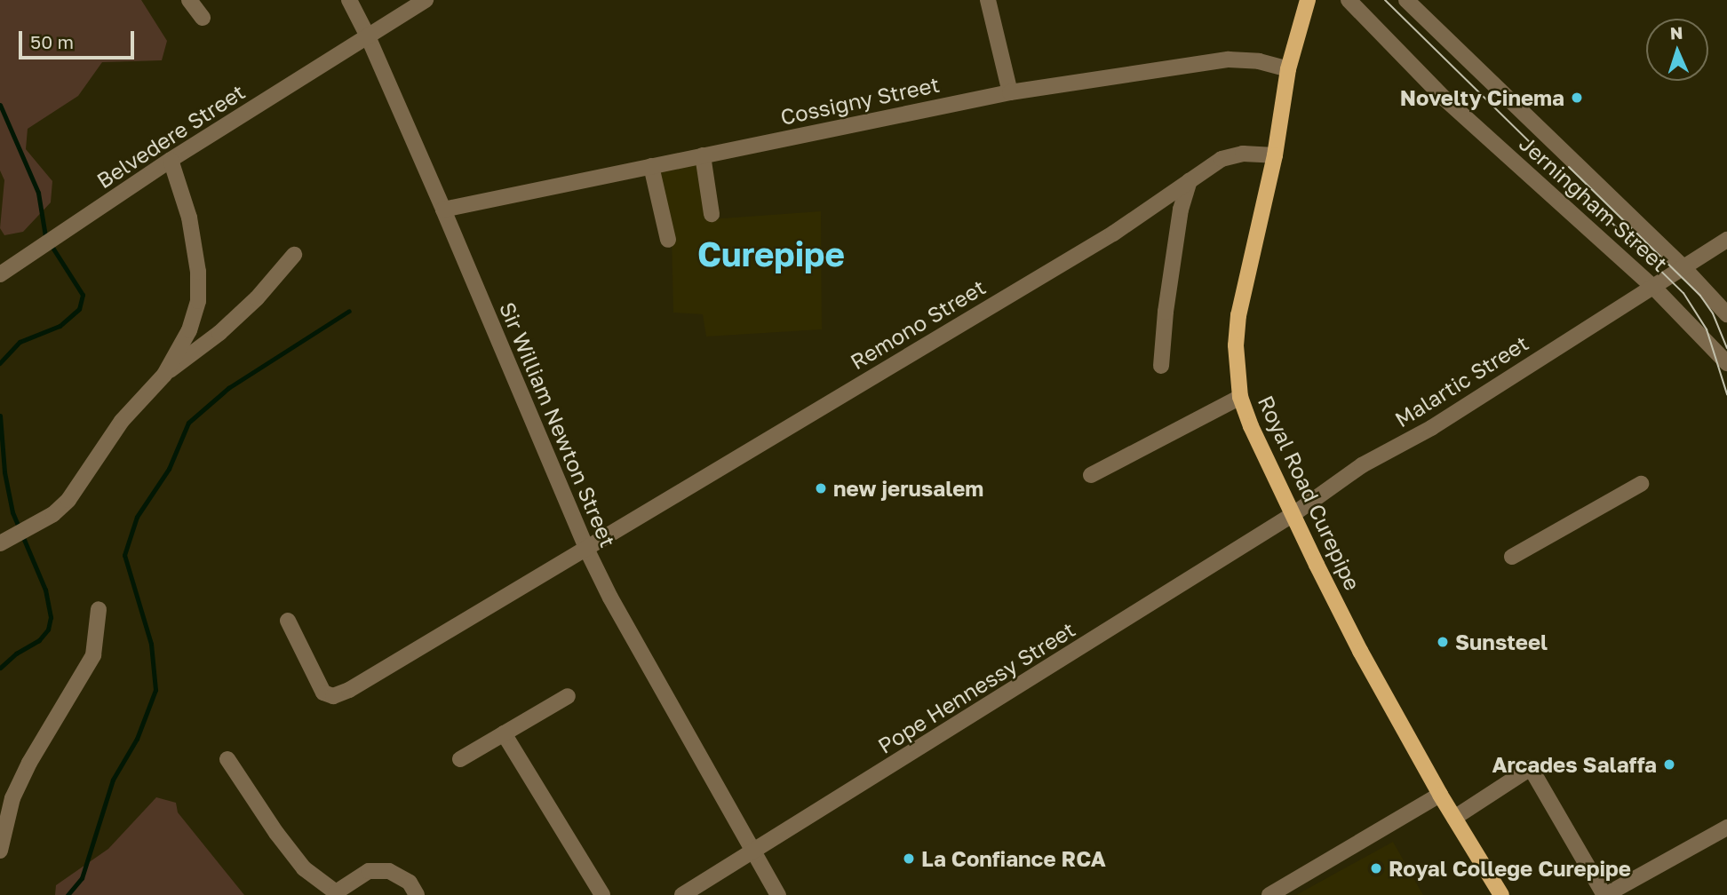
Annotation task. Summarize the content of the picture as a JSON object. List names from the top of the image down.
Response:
{
  "streets": {
    "main road": ["Royal Road Curepipe"],
    "street": [
      "Cossigny Street",
      "Belvedere Street",
      "Jerningham Street",
      "Remono Street",
      "Malartic Street",
      "Sir William Newton Street",
      "Pope Hennessy Street"
    ]
  },
  "crossings": [
    ["Cossigny Street", "Sir William Newton Street"],
    ["Cossigny Street", "Royal Road Curepipe"],
    ["Belvedere Street", "Sir William Newton Street"],
    ["Jerningham Street", "Malartic Street"],
    ["Remono Street", "Sir William Newton Street"],
    ["Remono Street", "Royal Road Curepipe"],
    ["Malartic Street", "Royal Road Curepipe"],
    ["Malartic Street", "Pope Hennessy Street"],
    ["Sir William Newton Street", "Pope Hennessy Street"],
    ["Royal Road Curepipe", "Pope Hennessy Street"]
  ],
  "districts": ["Curepipe"],
  "places": [
    "Novelty Cinema",
    "new jerusalem",
    "Sunsteel",
    "Arcades Salaffa",
    "La Confiance RCA",
    "Royal College Curepipe"
  ],
  "scale_bar": "50 m",
  "north": "top"
}
